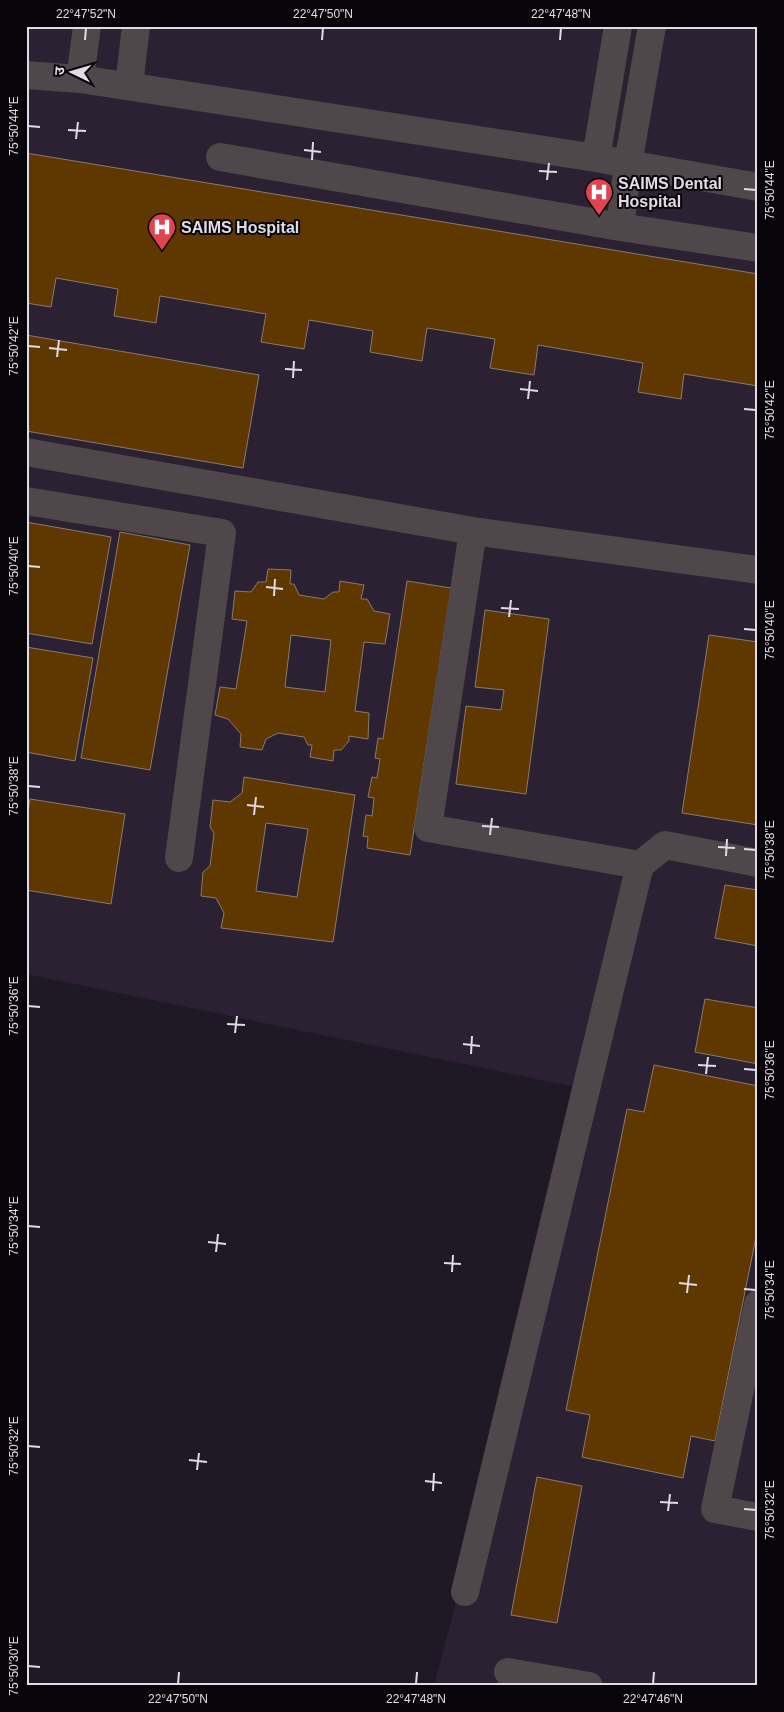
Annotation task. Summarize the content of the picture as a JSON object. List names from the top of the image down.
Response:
{
  "places": {
    "hospital": ["SAIMS Dental Hospital", "SAIMS Hospital"]
  },
  "north": "left",
  "coordinates": [
    "22°47'52\"N",
    "22°47'50\"N",
    "22°47'48\"N",
    "75°50'44\"E",
    "75°50'42\"E",
    "75°50'40\"E",
    "75°50'38\"E",
    "75°50'36\"E",
    "75°50'34\"E",
    "75°50'32\"E",
    "75°50'30\"E",
    "22°47'46\"N"
  ]
}
